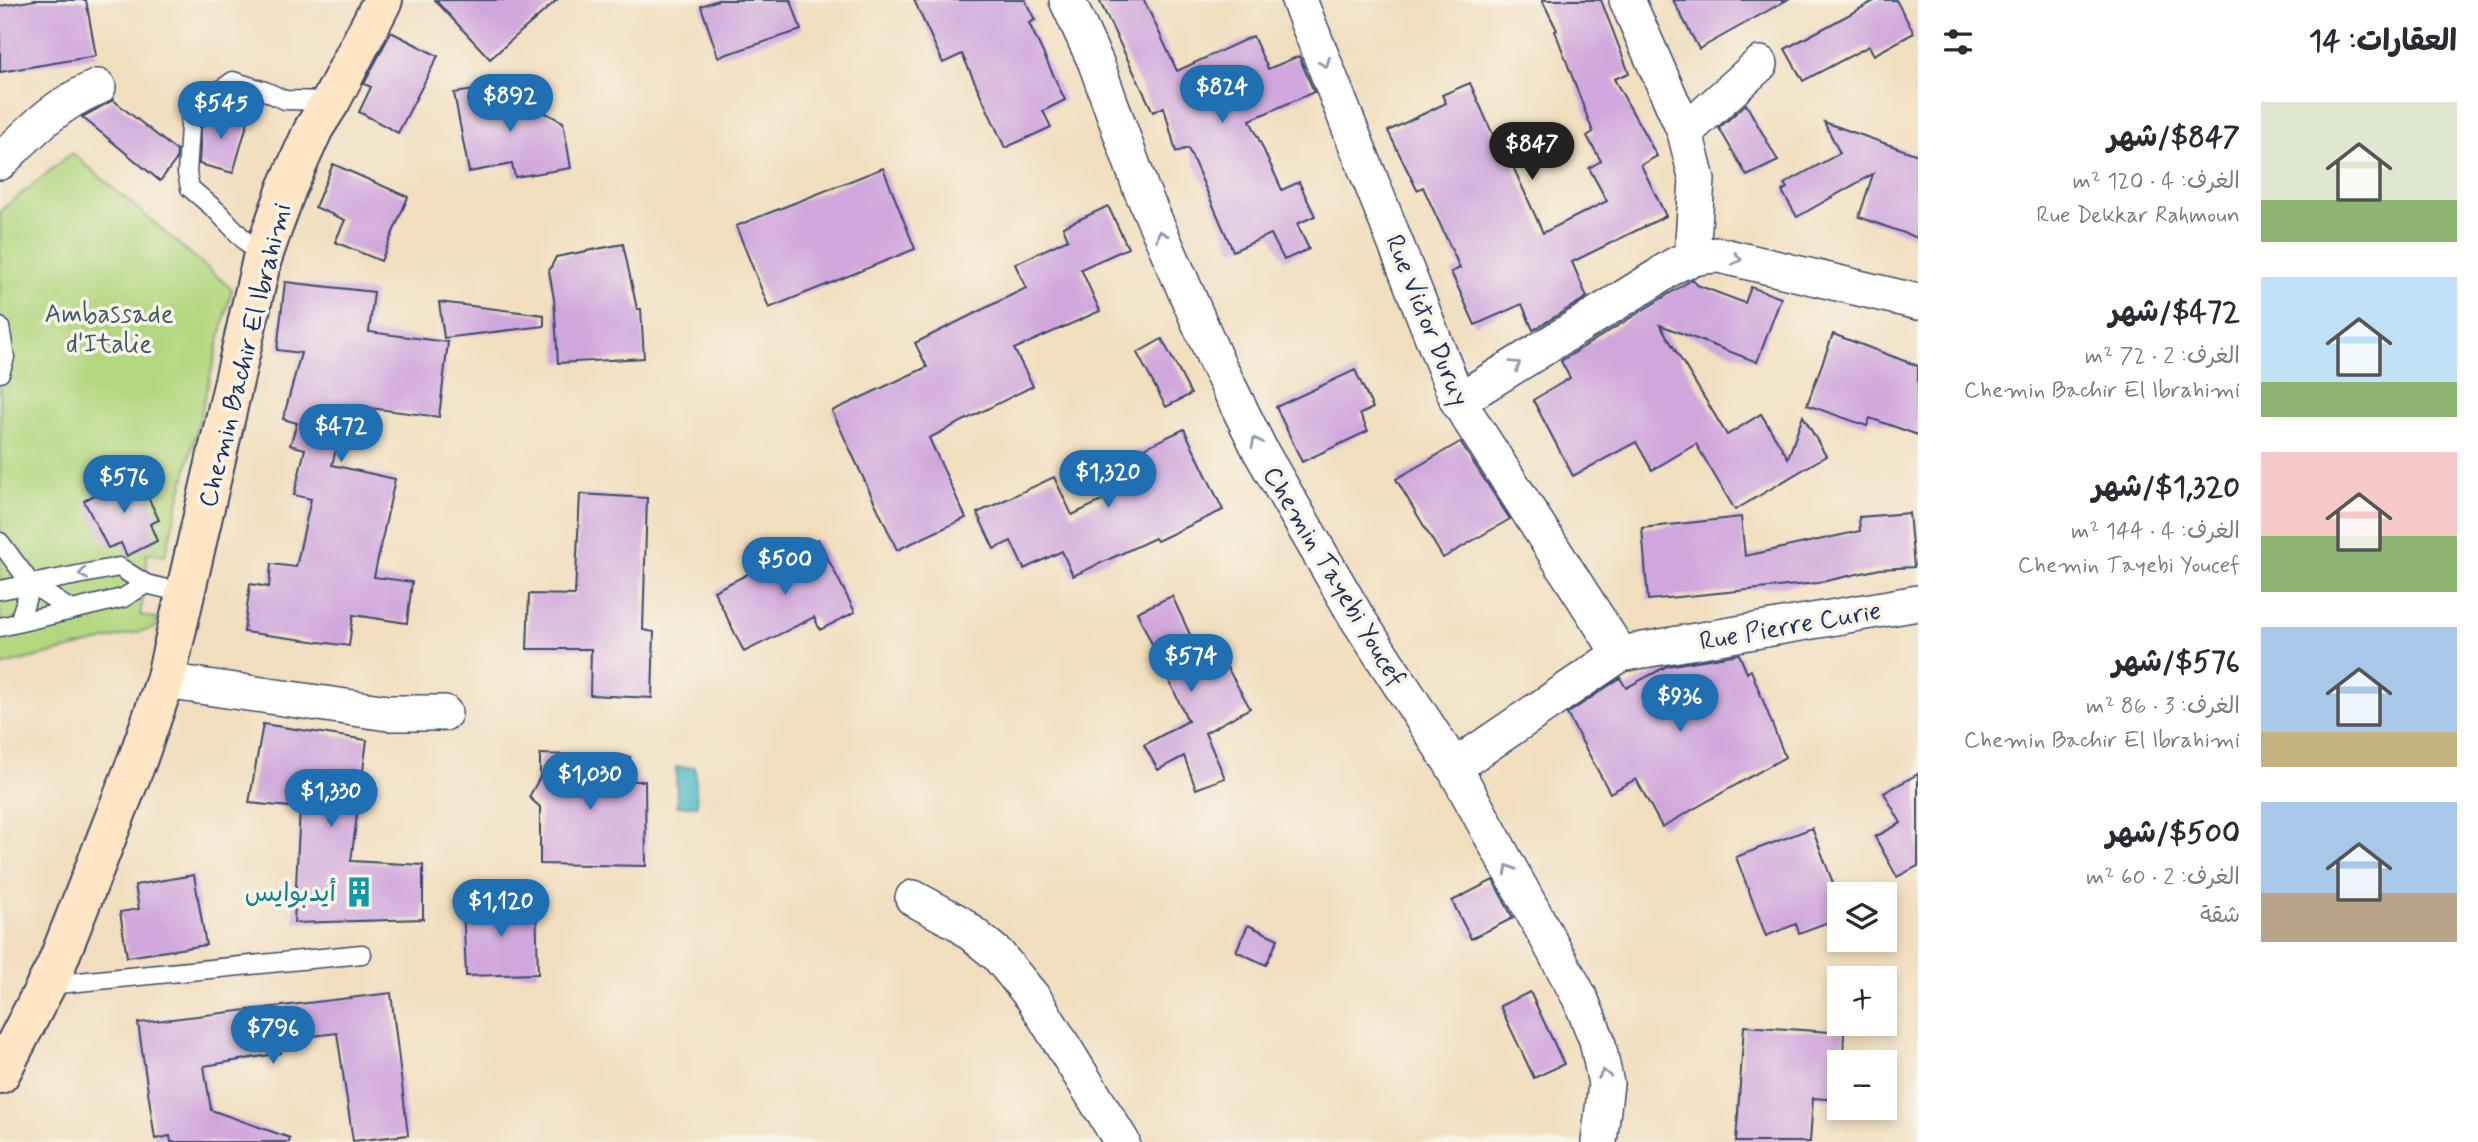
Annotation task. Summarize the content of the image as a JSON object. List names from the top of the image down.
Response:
{
  "streets": {
    "main road": ["Chemin Bachir El Ibrahimi"],
    "street": ["Rue Victor Duruy", "Chemin Tayebi Youcef", "Rue Pierre Curie"]
  },
  "crossings": [
    ["Rue Victor Duruy", "Rue Pierre Curie"]
  ],
  "one_way": ["Chemin Tayebi Youcef"],
  "parks": ["Ambassade d'Italie"],
  "places": {
    "building": ["أيدبوايس"]
  },
  "page": {
    "heading": "العقارات: 14",
    "price": [
      "$824",
      "$892",
      "$545",
      "$847",
      "$472",
      "$1,320",
      "$576",
      "$500",
      "$574",
      "$936",
      "$1,030",
      "$1,330",
      "$1,120",
      "$796"
    ],
    "list": [
      {
        "name": "$847/شهر",
        "note": "الغرف: 4 · 120 m² · Rue Dekkar Rahmoun"
      },
      {
        "name": "$472/شهر",
        "note": "الغرف: 2 · 72 m² · Chemin Bachir El Ibrahimi"
      },
      {
        "name": "$1,320/شهر",
        "note": "الغرف: 4 · 144 m² · Chemin Tayebi Youcef"
      },
      {
        "name": "$576/شهر",
        "note": "الغرف: 3 · 86 m² · Chemin Bachir El Ibrahimi"
      },
      {
        "name": "$500/شهر",
        "note": "الغرف: 2 · 60 m² · شقة"
      }
    ],
    "map_buttons": ["+", "−"]
  }
}
